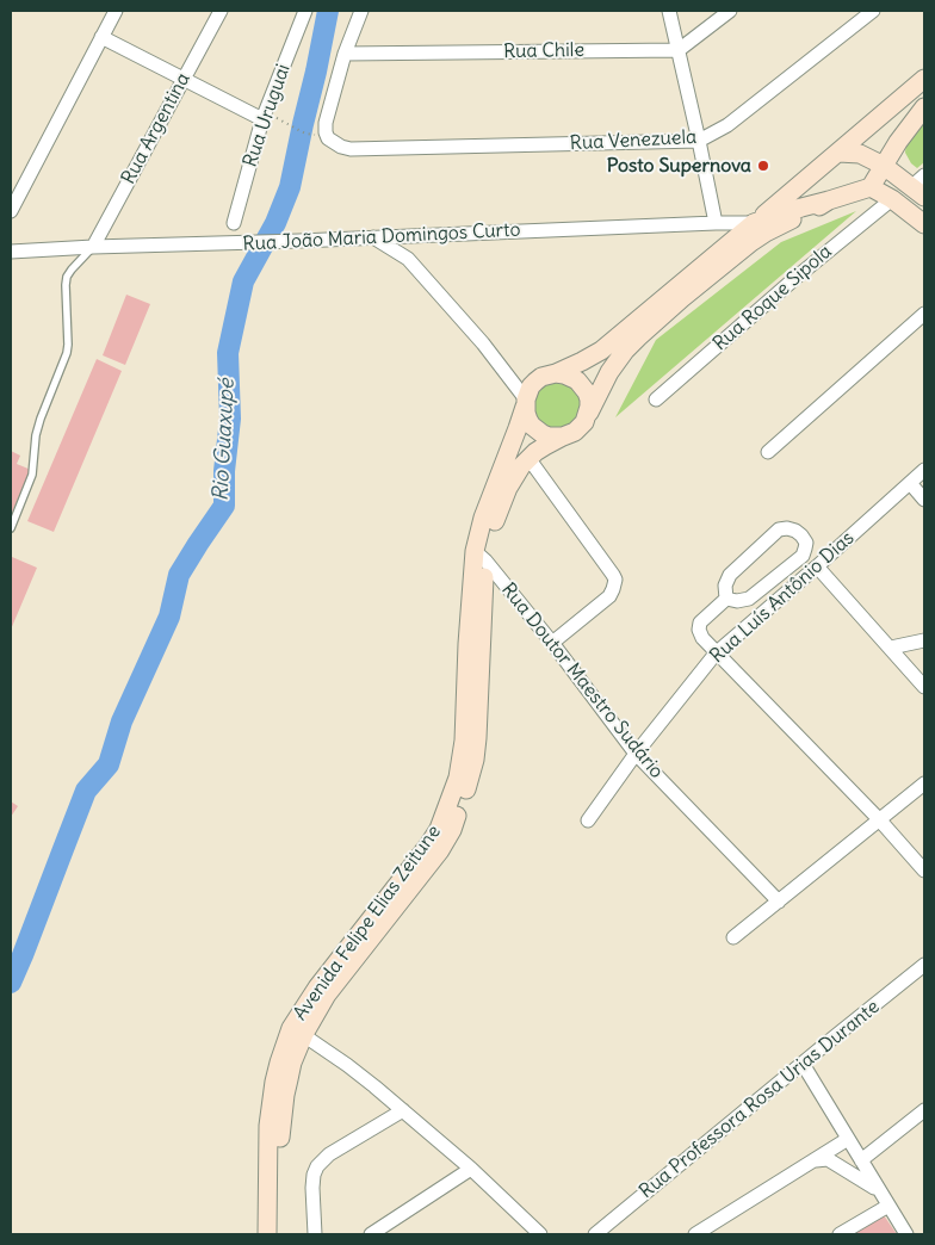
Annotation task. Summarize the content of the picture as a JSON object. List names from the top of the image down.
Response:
{
  "streets": {
    "main road": ["Avenida Felipe Elias Zeitune"],
    "street": [
      "Rua Chile",
      "Rua Uruguai",
      "Rua Argentina",
      "Rua Venezuela",
      "Rua João Maria Domingos Curto",
      "Rua Roque Sipola",
      "Rua Luís Antônio Dias",
      "Rua Doutor Maestro Sudário",
      "Rua Professora Rosa Urias Durante"
    ]
  },
  "crossings": [
    ["Rua Chile", "Rua Venezuela"],
    ["Rua Argentina", "Rua João Maria Domingos Curto"],
    ["Rua Luís Antônio Dias", "Rua Doutor Maestro Sudário"],
    ["Rua Doutor Maestro Sudário", "Avenida Felipe Elias Zeitune"]
  ],
  "water": ["Rio Guaxupé"],
  "places": ["Posto Supernova"]
}
